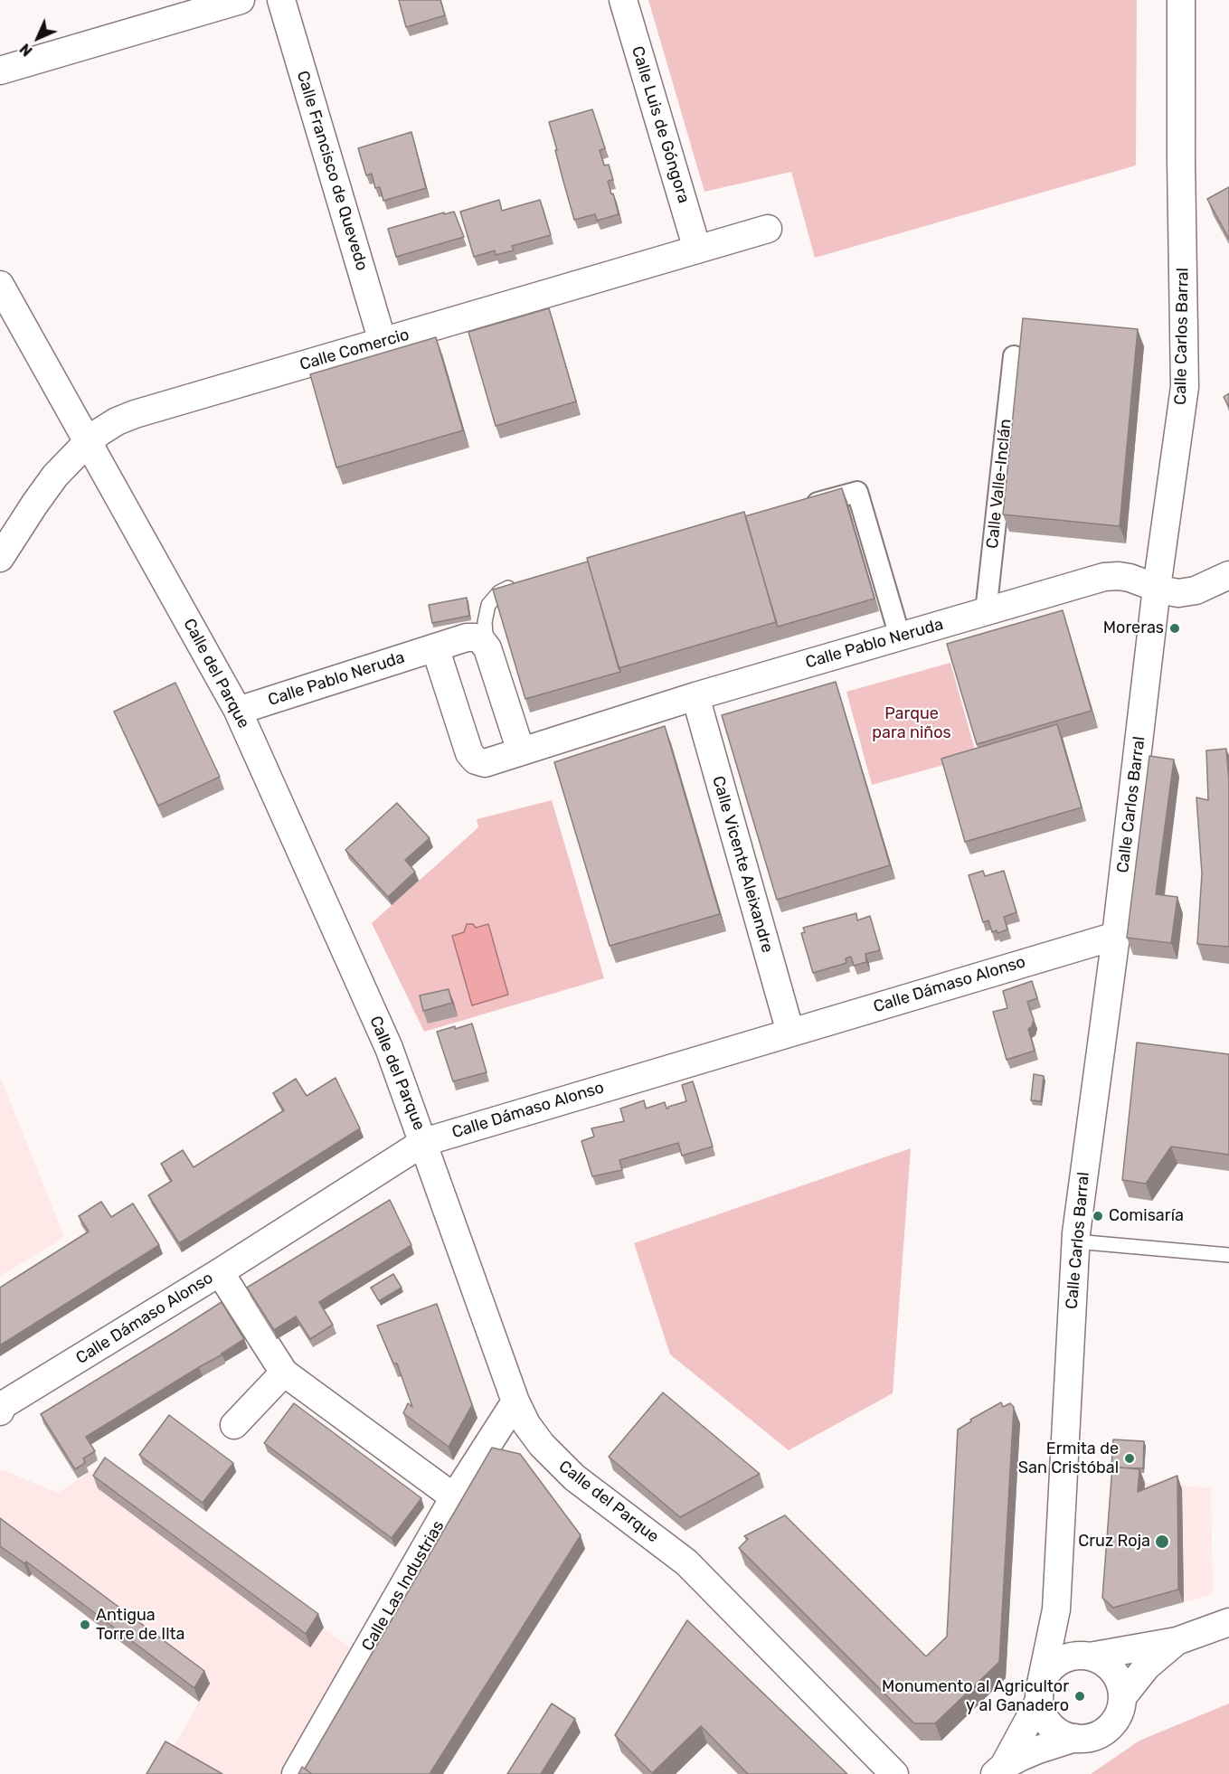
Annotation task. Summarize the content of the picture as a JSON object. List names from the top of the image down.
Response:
{
  "streets": {
    "street": [
      "Calle Luis de Góngora",
      "Calle Francisco de Quevedo",
      "Calle Carlos Barral",
      "Calle Comercio",
      "Calle Valle-Inclán",
      "Calle Pablo Neruda",
      "Calle del Parque",
      "Calle Vicente Aleixandre",
      "Calle Dámaso Alonso",
      "Calle Las Industrias"
    ]
  },
  "crossings": [
    ["Calle Luis de Góngora", "Calle Comercio"],
    ["Calle Francisco de Quevedo", "Calle Comercio"],
    ["Calle Carlos Barral", "Calle Pablo Neruda"],
    ["Calle Carlos Barral", "Calle Dámaso Alonso"],
    ["Calle Comercio", "Calle del Parque"],
    ["Calle Valle-Inclán", "Calle Pablo Neruda"],
    ["Calle Pablo Neruda", "Calle del Parque"],
    ["Calle Pablo Neruda", "Calle Vicente Aleixandre"],
    ["Calle del Parque", "Calle Dámaso Alonso"],
    ["Calle del Parque", "Calle Las Industrias"],
    ["Calle Vicente Aleixandre", "Calle Dámaso Alonso"]
  ],
  "parks": ["Parque para niños"],
  "places": [
    "Moreras",
    "Comisaría",
    "Ermita de San Cristóbal",
    "Cruz Roja",
    "Antigua Torre de Ilta",
    "Monumento al Agricultor y al Ganadero"
  ],
  "north": "bottom left"
}
